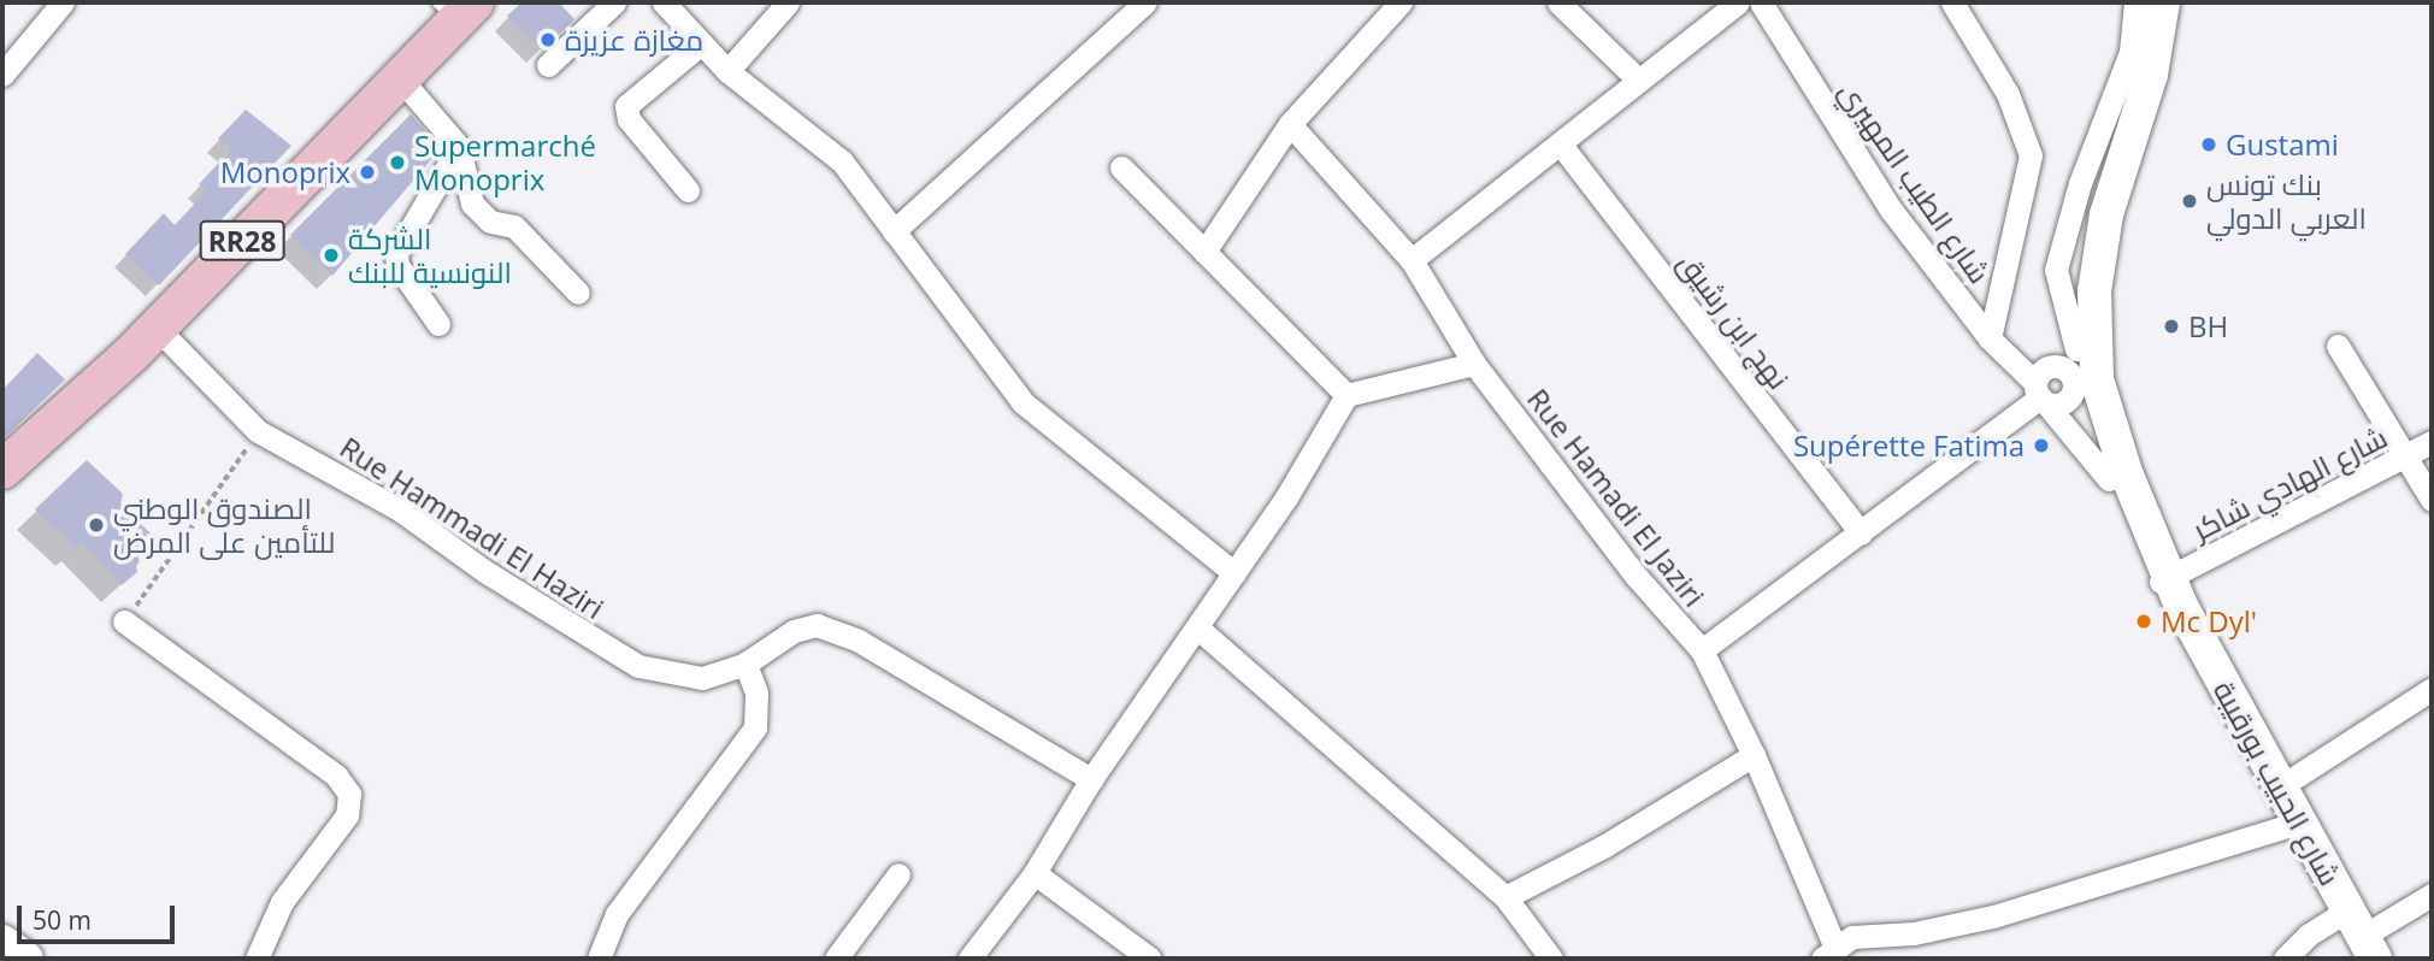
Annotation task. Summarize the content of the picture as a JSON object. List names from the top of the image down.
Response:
{
  "streets": {
    "main road": ["RR28"],
    "street": [
      "شارع الطيب المهيري",
      "نهج ابن رشيق",
      "شارع الهادي شاكر",
      "Rue Hamadi El Jaziri",
      "Rue Hammadi El Haziri",
      "شارع الحبيب بورقيبة"
    ]
  },
  "crossings": [
    ["شارع الطيب المهيري", "شارع الحبيب بورقيبة"],
    ["RR28", "Rue Hammadi El Haziri"],
    ["شارع الهادي شاكر", "شارع الحبيب بورقيبة"]
  ],
  "places": [
    "مغازة عزيزة",
    "Gustami",
    "Supermarché Monoprix",
    "Monoprix",
    "بنك تونس العربي الدولي",
    "الشركة النونسية للبنك",
    "BH",
    "Supérette Fatima",
    "الصندوق الوطني للتأمين على المرض",
    "Mc Dyl'"
  ],
  "scale_bar": "50 m"
}
